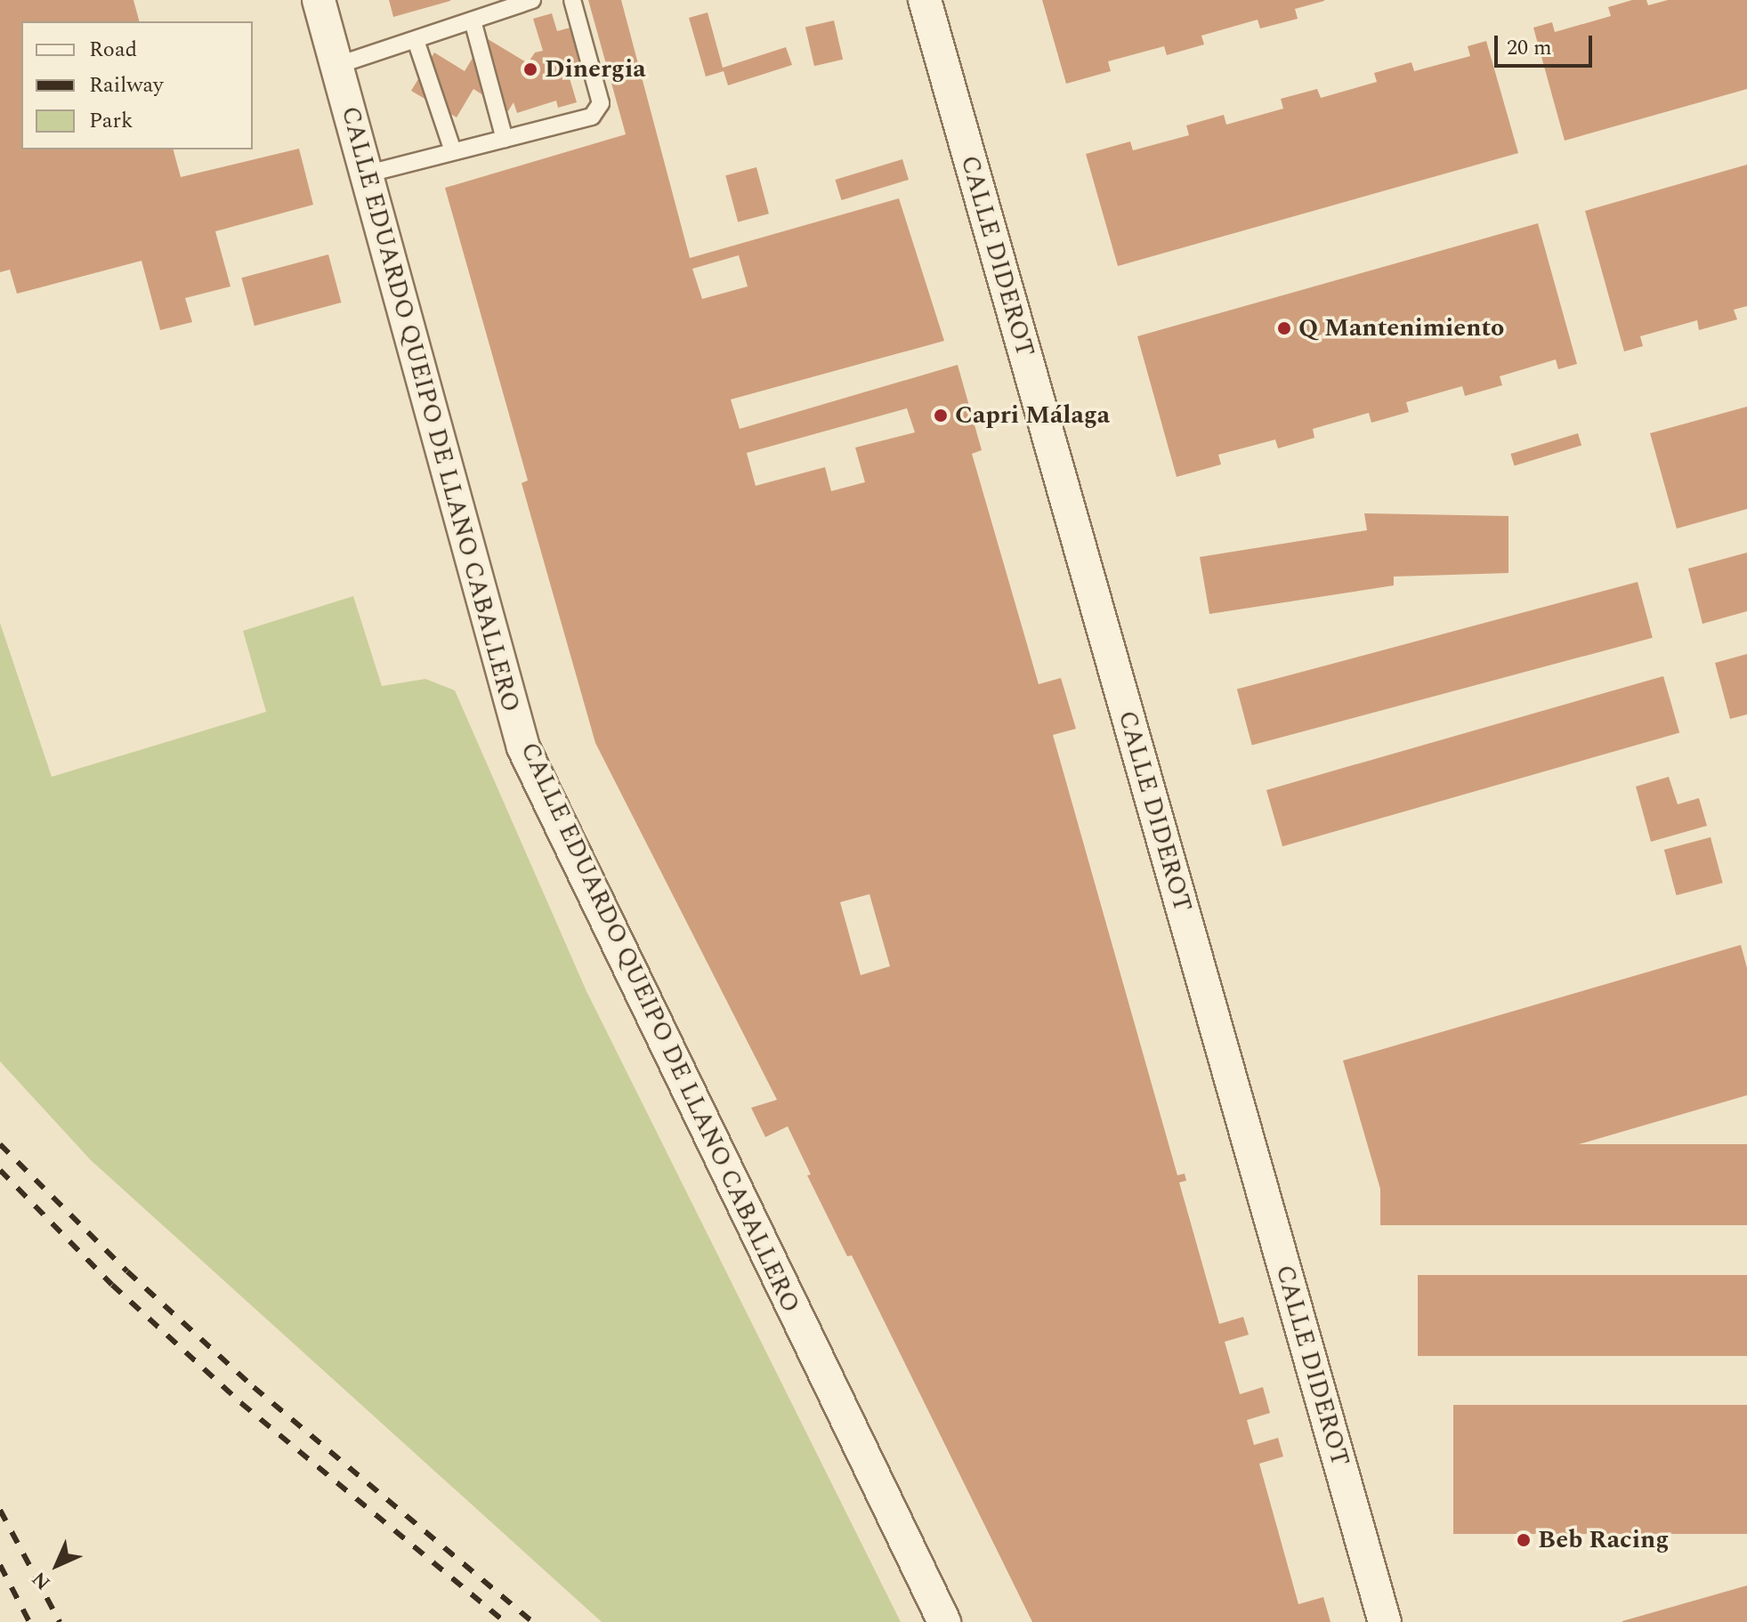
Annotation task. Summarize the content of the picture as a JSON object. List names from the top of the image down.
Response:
{
  "streets": {
    "street": ["CALLE DIDEROT", "CALLE EDUARDO QUEIPO DE LLANO CABALLERO"]
  },
  "places": [
    "Dinergia",
    "Q Mantenimiento",
    "Capri Málaga",
    "Beb Racing"
  ],
  "legend": ["Road", "Railway", "Park"],
  "scale_bar": "20 m",
  "north": "bottom left"
}
